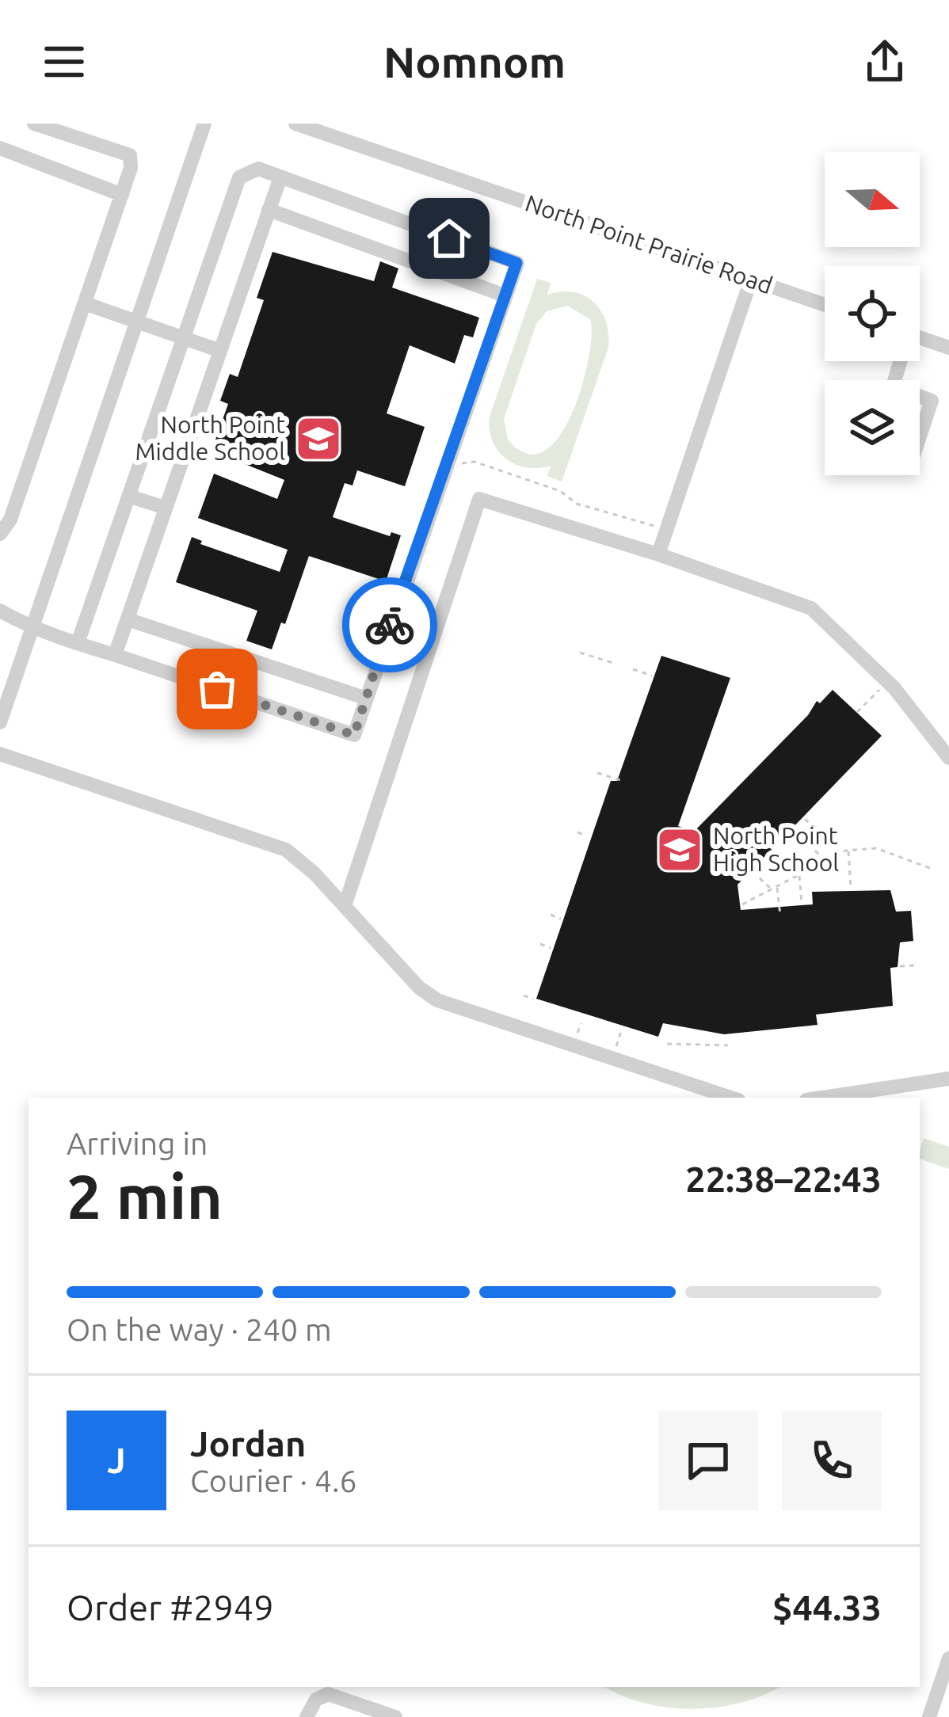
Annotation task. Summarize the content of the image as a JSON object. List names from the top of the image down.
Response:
{
  "streets": {
    "street": ["North Point Prairie Road"]
  },
  "places": {
    "school or university": ["North Point Middle School", "North Point High School"]
  },
  "north": "right",
  "page": {
    "header": "Nomnom",
    "heading": ["2 min", "Arriving in", "22:38–22:43"],
    "panel": [
      "Jordan",
      "Courier · 4.6",
      "Order #2949",
      "$44.33"
    ],
    "bar": "On the way · 240 m",
    "round": "J"
  }
}
